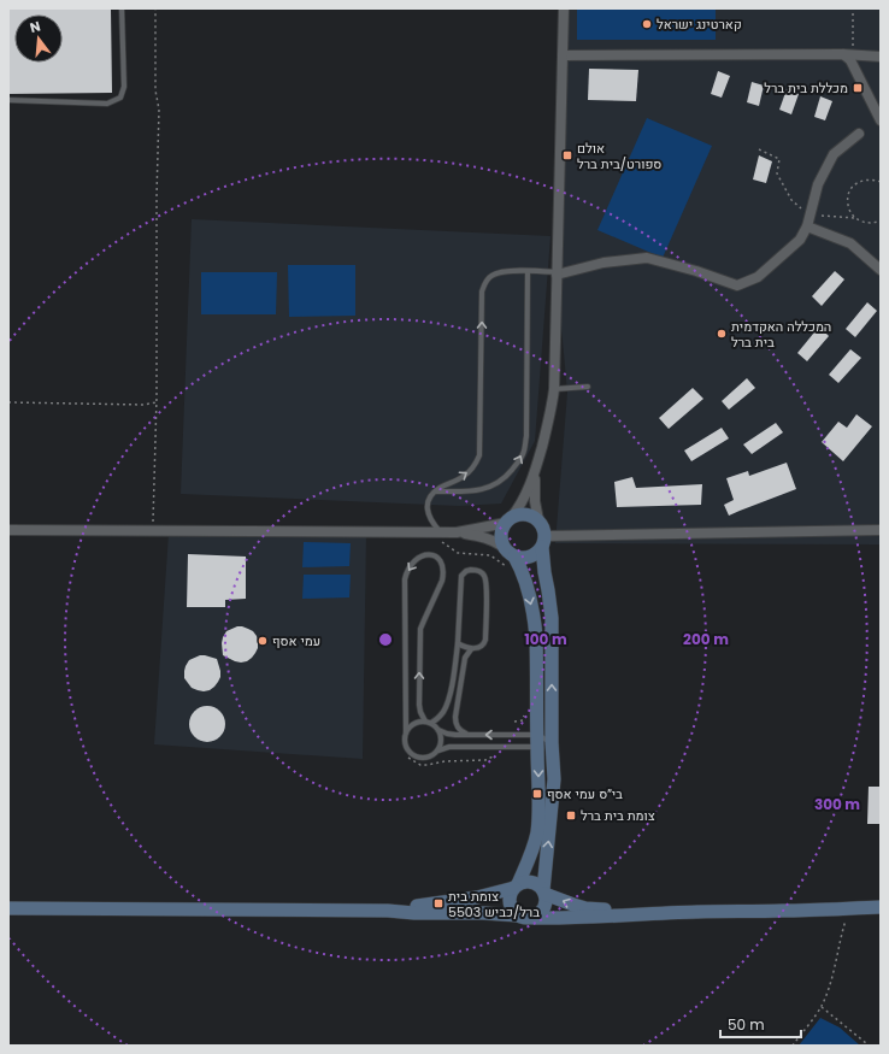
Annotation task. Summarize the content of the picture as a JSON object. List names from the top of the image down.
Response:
{
  "places": {
    "other": ["קארטינג ישראל", "המכללה האקדמית בית ברל", "עמי אסף"],
    "transit": [
      "מכללת בית ברל",
      "אולם ספורט/בית ברל",
      "בי״ס עמי אסף",
      "צומת בית ברל",
      "צומת בית ברל/כביש 5503"
    ]
  },
  "scale_bar": "50 m",
  "north": "top",
  "rings": ["100 m", "200 m", "300 m"]
}
